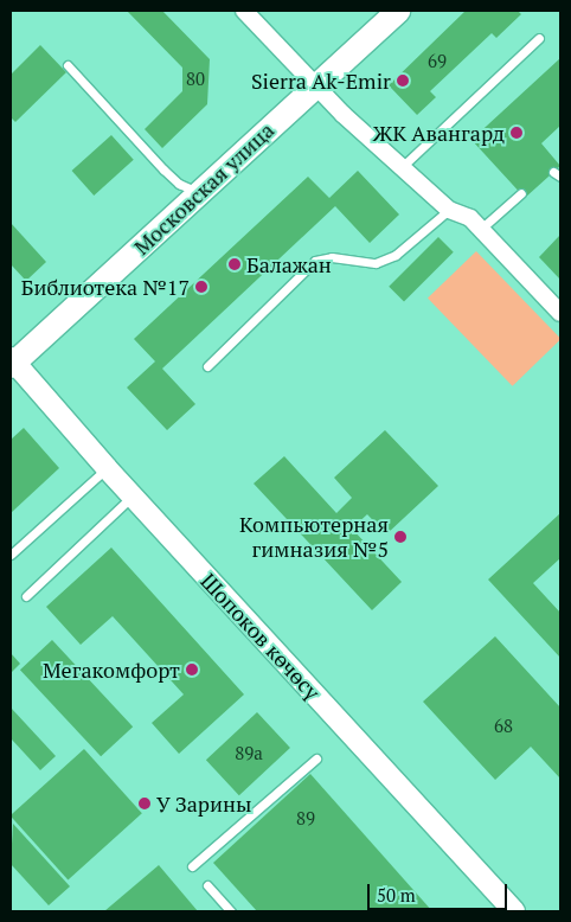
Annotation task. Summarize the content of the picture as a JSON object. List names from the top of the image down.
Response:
{
  "streets": {
    "main road": ["Московская улица"],
    "street": ["Шопоков көчөсү"]
  },
  "crossings": [
    ["Московская улица", "Шопоков көчөсү"]
  ],
  "places": [
    "Sierra Ak-Emir",
    "ЖК Авангард",
    "Балажан",
    "Библиотека №17",
    "Компьютерная гимназия №5",
    "Мегакомфорт",
    "У Зарины"
  ],
  "house_numbers": [
    "69",
    "80",
    "68",
    "89a",
    "89"
  ],
  "scale_bar": "50 m"
}
